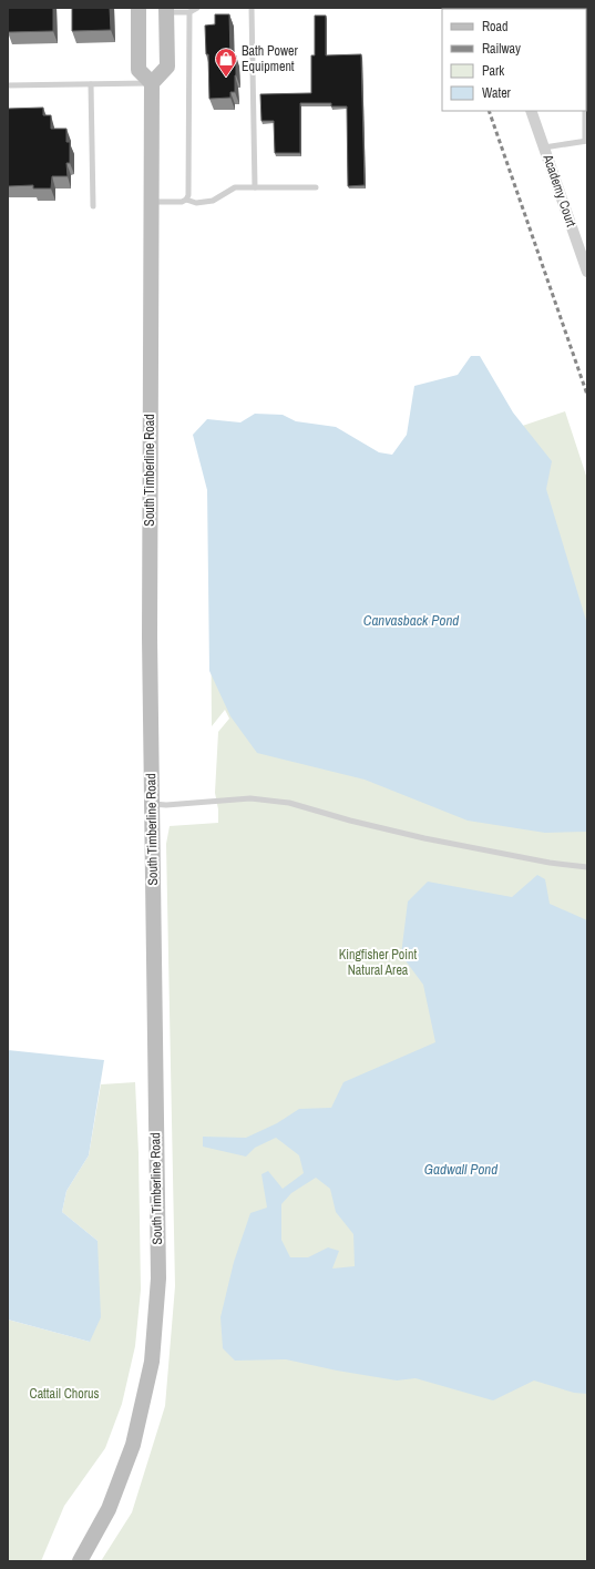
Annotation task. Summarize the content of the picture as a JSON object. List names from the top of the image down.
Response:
{
  "streets": {
    "main road": ["South Timberline Road"],
    "street": ["Academy Court"]
  },
  "water": ["Canvasback Pond", "Gadwall Pond"],
  "parks": ["Kingfisher Point Natural Area", "Cattail Chorus"],
  "places": {
    "shop": ["Bath Power Equipment"]
  },
  "legend": [
    "Road",
    "Railway",
    "Park",
    "Water"
  ]
}
